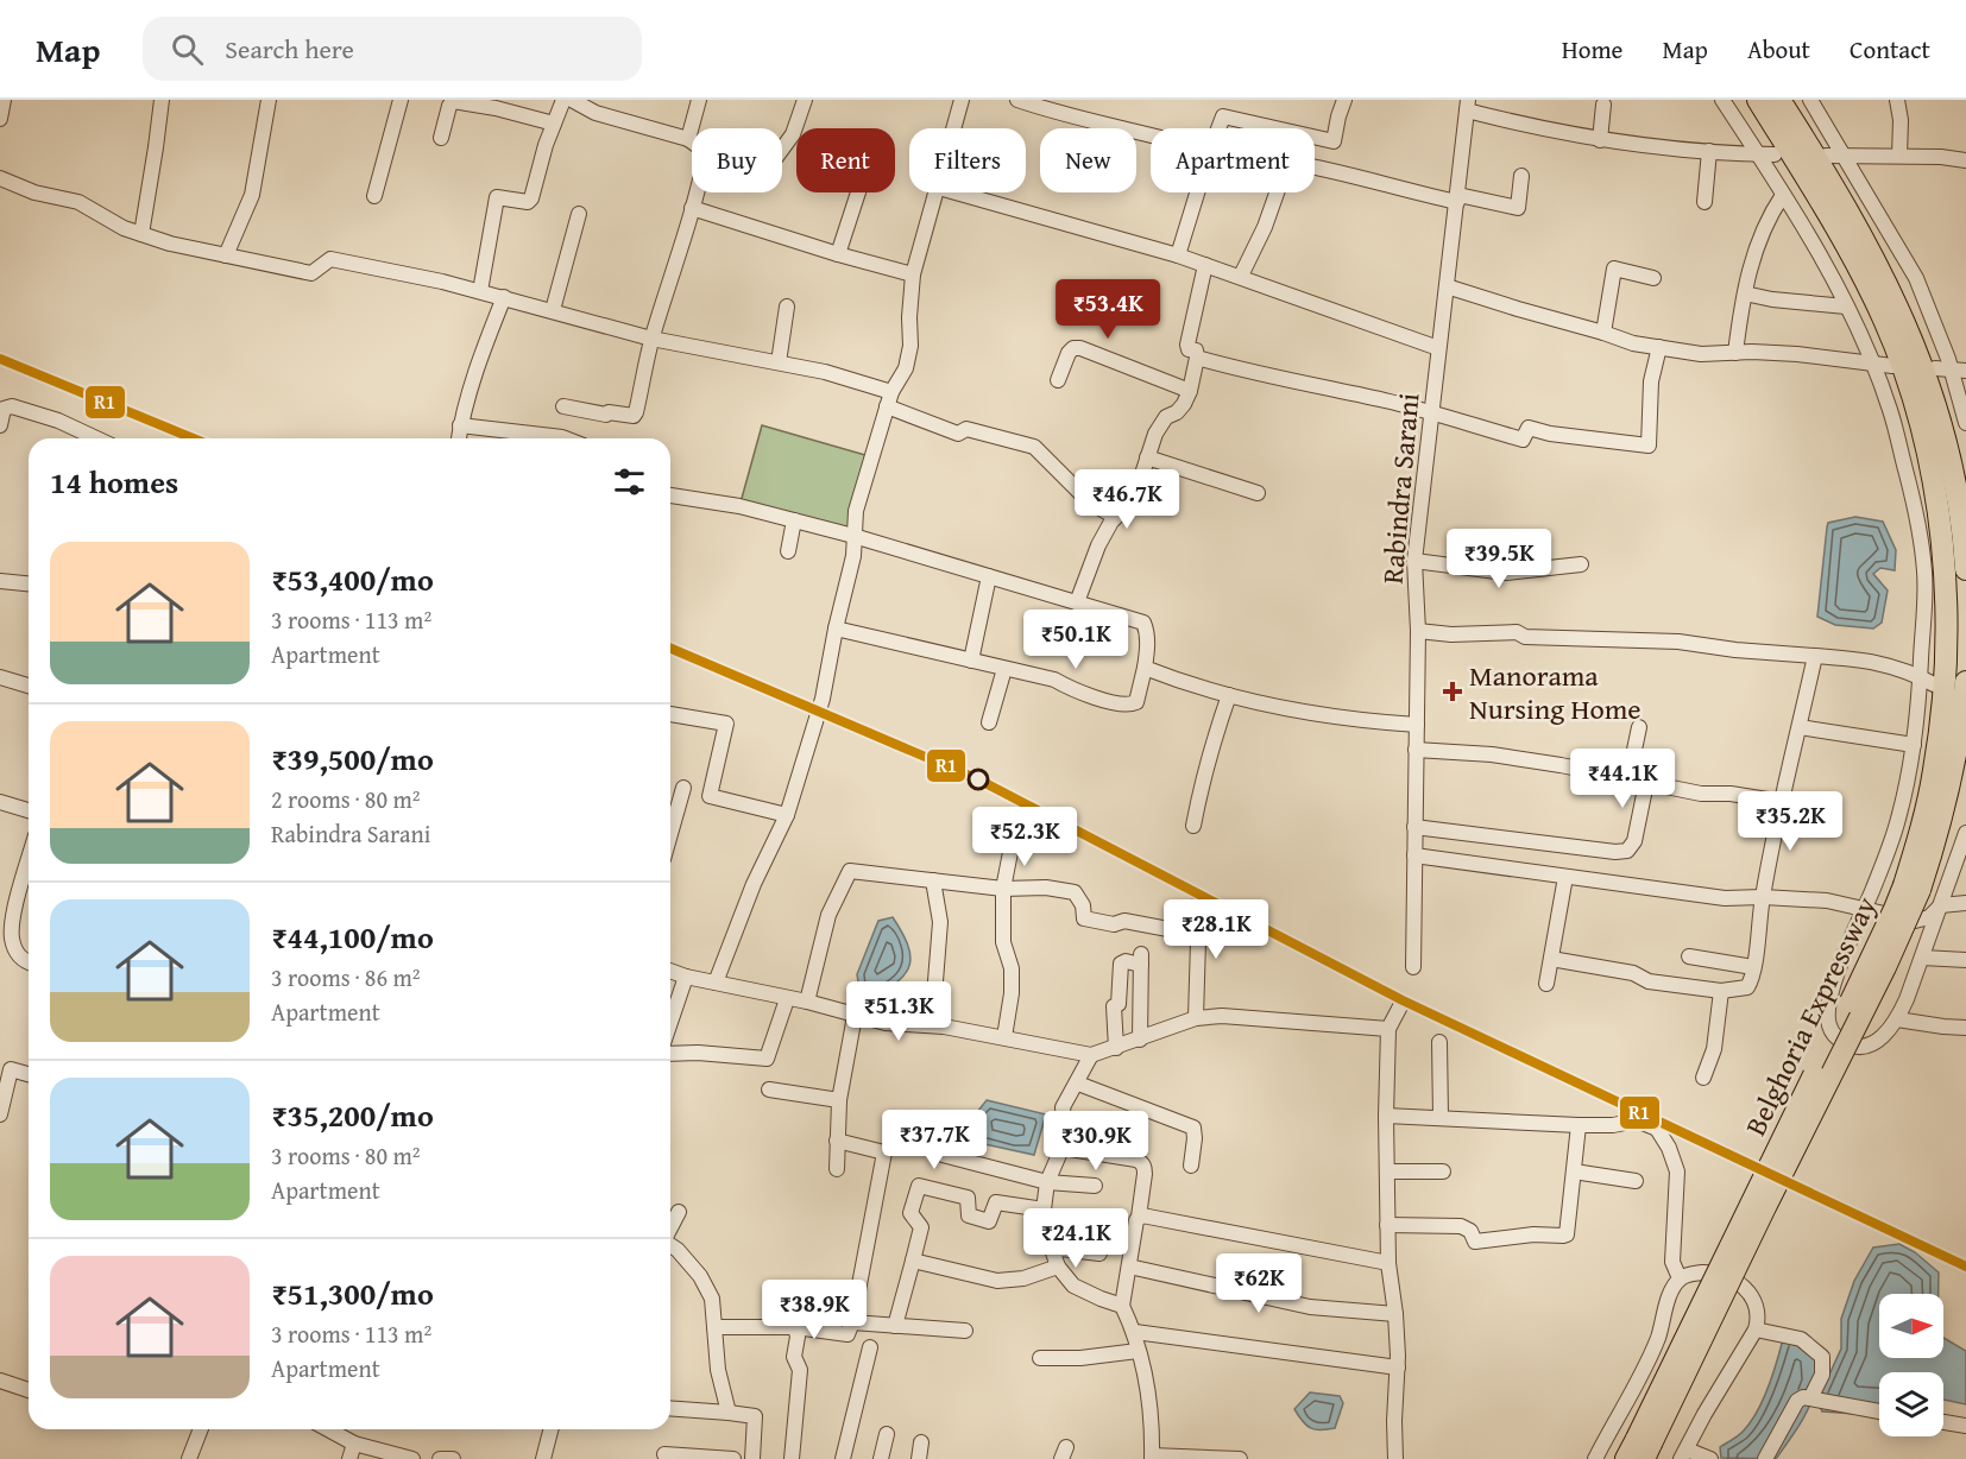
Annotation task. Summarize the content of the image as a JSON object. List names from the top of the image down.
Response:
{
  "streets": {
    "highway": ["Belghoria Expressway"],
    "street": ["Rabindra Sarani"]
  },
  "places": {
    "health": ["Manorama Nursing Home"]
  },
  "lines": ["transit line R1"],
  "north": "right",
  "page": {
    "header": "Map",
    "search": "Search here",
    "nav": [
      "Home",
      "Map",
      "About",
      "Contact"
    ],
    "chip": [
      "Buy",
      "Rent",
      "Filters",
      "New",
      "Apartment"
    ],
    "price": [
      "₹53.4K",
      "₹46.7K",
      "₹39.5K",
      "₹50.1K",
      "₹44.1K",
      "₹35.2K",
      "₹52.3K",
      "₹28.1K",
      "₹51.3K",
      "₹37.7K",
      "₹30.9K",
      "₹24.1K",
      "₹62K",
      "₹38.9K"
    ],
    "heading": "14 homes",
    "list": [
      {
        "name": "₹53,400/mo",
        "note": "3 rooms · 113 m² · Apartment"
      },
      {
        "name": "₹39,500/mo",
        "note": "2 rooms · 80 m² · Rabindra Sarani"
      },
      {
        "name": "₹44,100/mo",
        "note": "3 rooms · 86 m² · Apartment"
      },
      {
        "name": "₹35,200/mo",
        "note": "3 rooms · 80 m² · Apartment"
      },
      {
        "name": "₹51,300/mo",
        "note": "3 rooms · 113 m² · Apartment"
      }
    ]
  }
}
